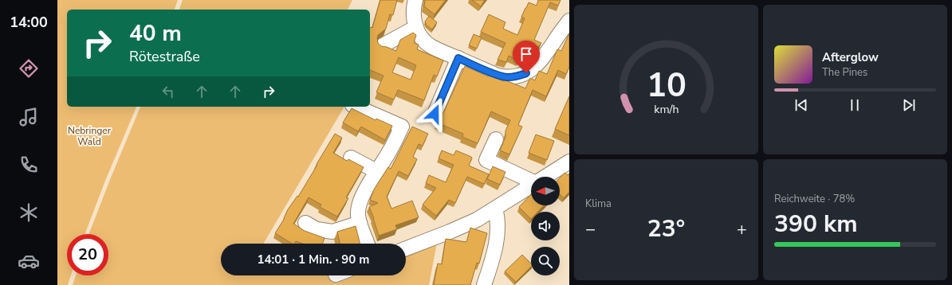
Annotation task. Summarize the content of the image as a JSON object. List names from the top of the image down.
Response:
{
  "parks": ["Nebringer Wald"],
  "north": "left",
  "page": {
    "tabs": "14:00",
    "turn": ["40 m", "Rötestraße"],
    "song": ["Afterglow", "The Pines"],
    "tile": [
      "Klima",
      ["Reichweite · 78%", "390 km"]
    ],
    "heat": ["−", "23°", "+"],
    "limit": "20",
    "trip": "14:01 · 1 Min. · 90 m",
    "gauge": ["10", "km/h"]
  }
}
